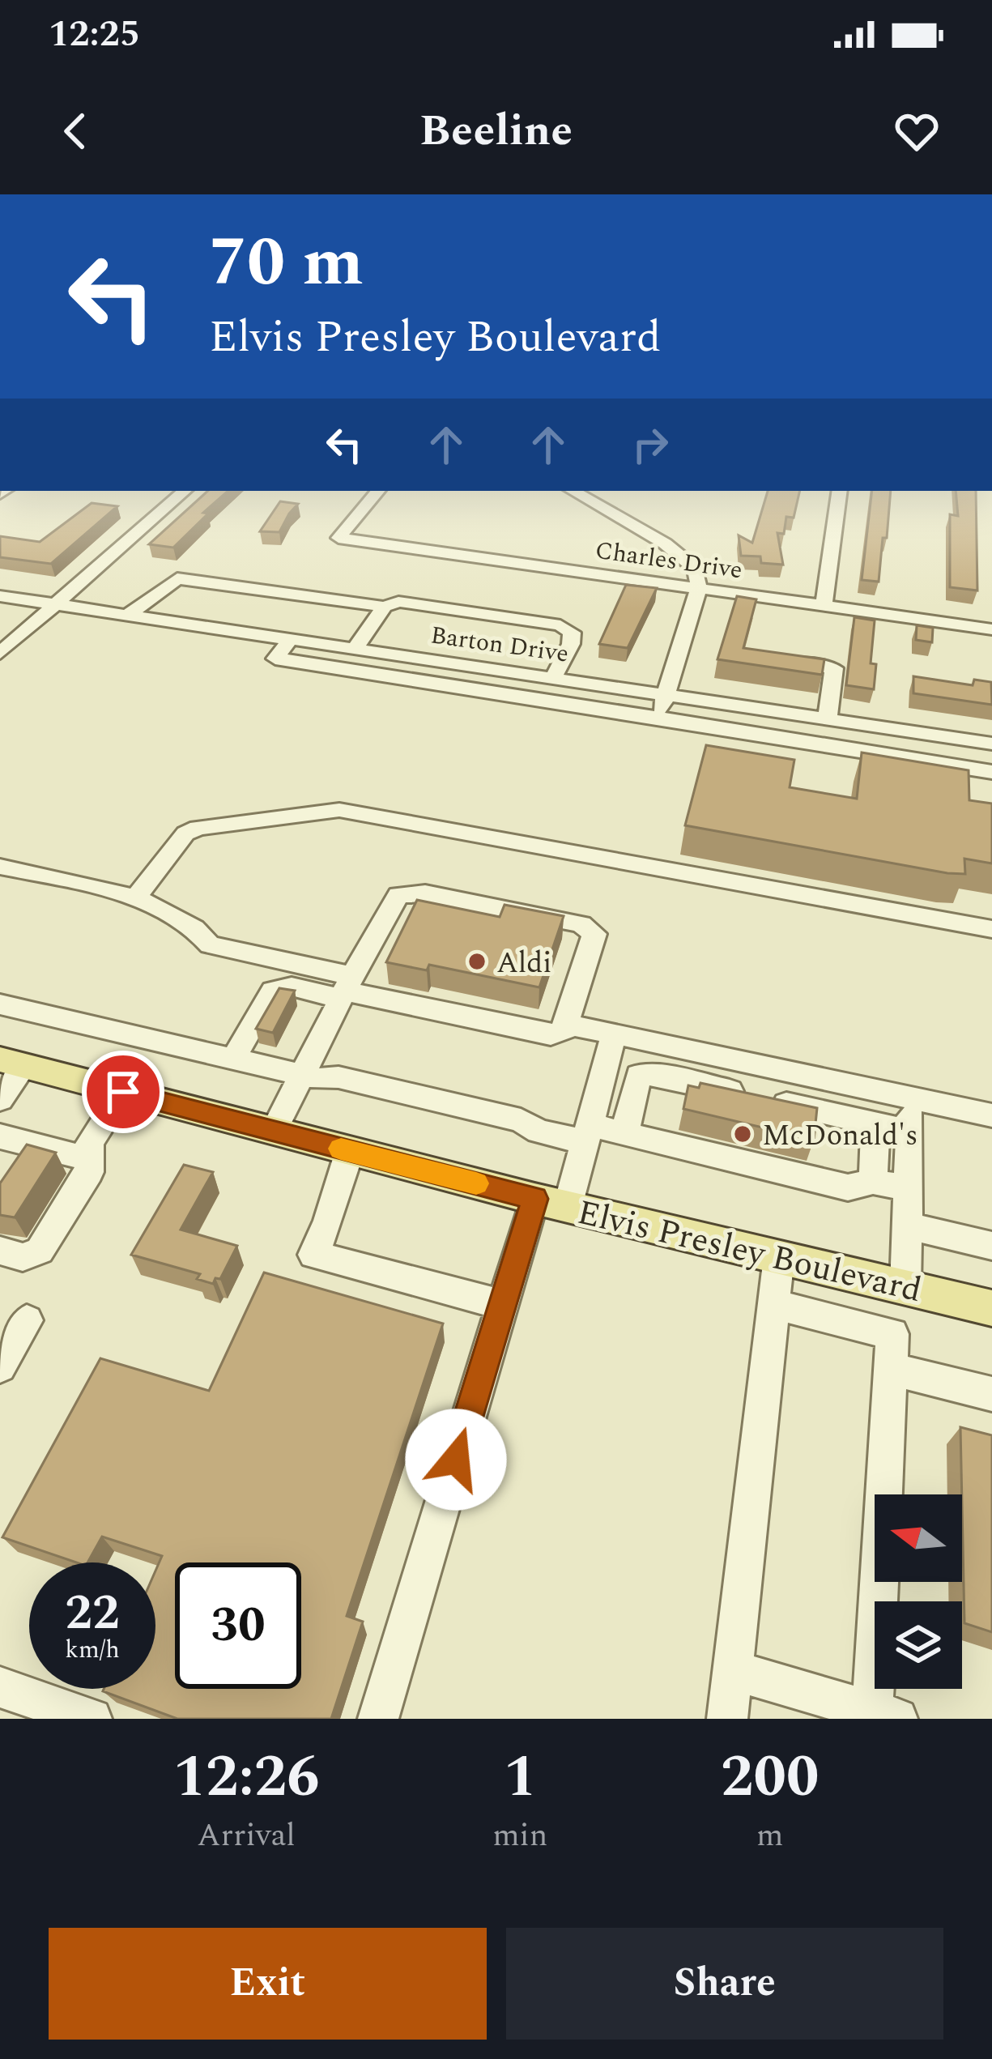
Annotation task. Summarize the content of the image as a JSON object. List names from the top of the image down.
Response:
{
  "streets": {
    "main road": ["Elvis Presley Boulevard"],
    "street": ["Charles Drive", "Barton Drive"]
  },
  "places": ["Aldi", "McDonald's"],
  "north": "left",
  "page": {
    "status": "12:25",
    "header": "Beeline",
    "turn": ["70 m", "Elvis Presley Boulevard"],
    "speed": "22 km/h",
    "limit": "30",
    "eta": [
      "12:26",
      "Arrival",
      "1",
      "min",
      "200",
      "m"
    ],
    "buttons": ["Exit", "Share"]
  }
}
